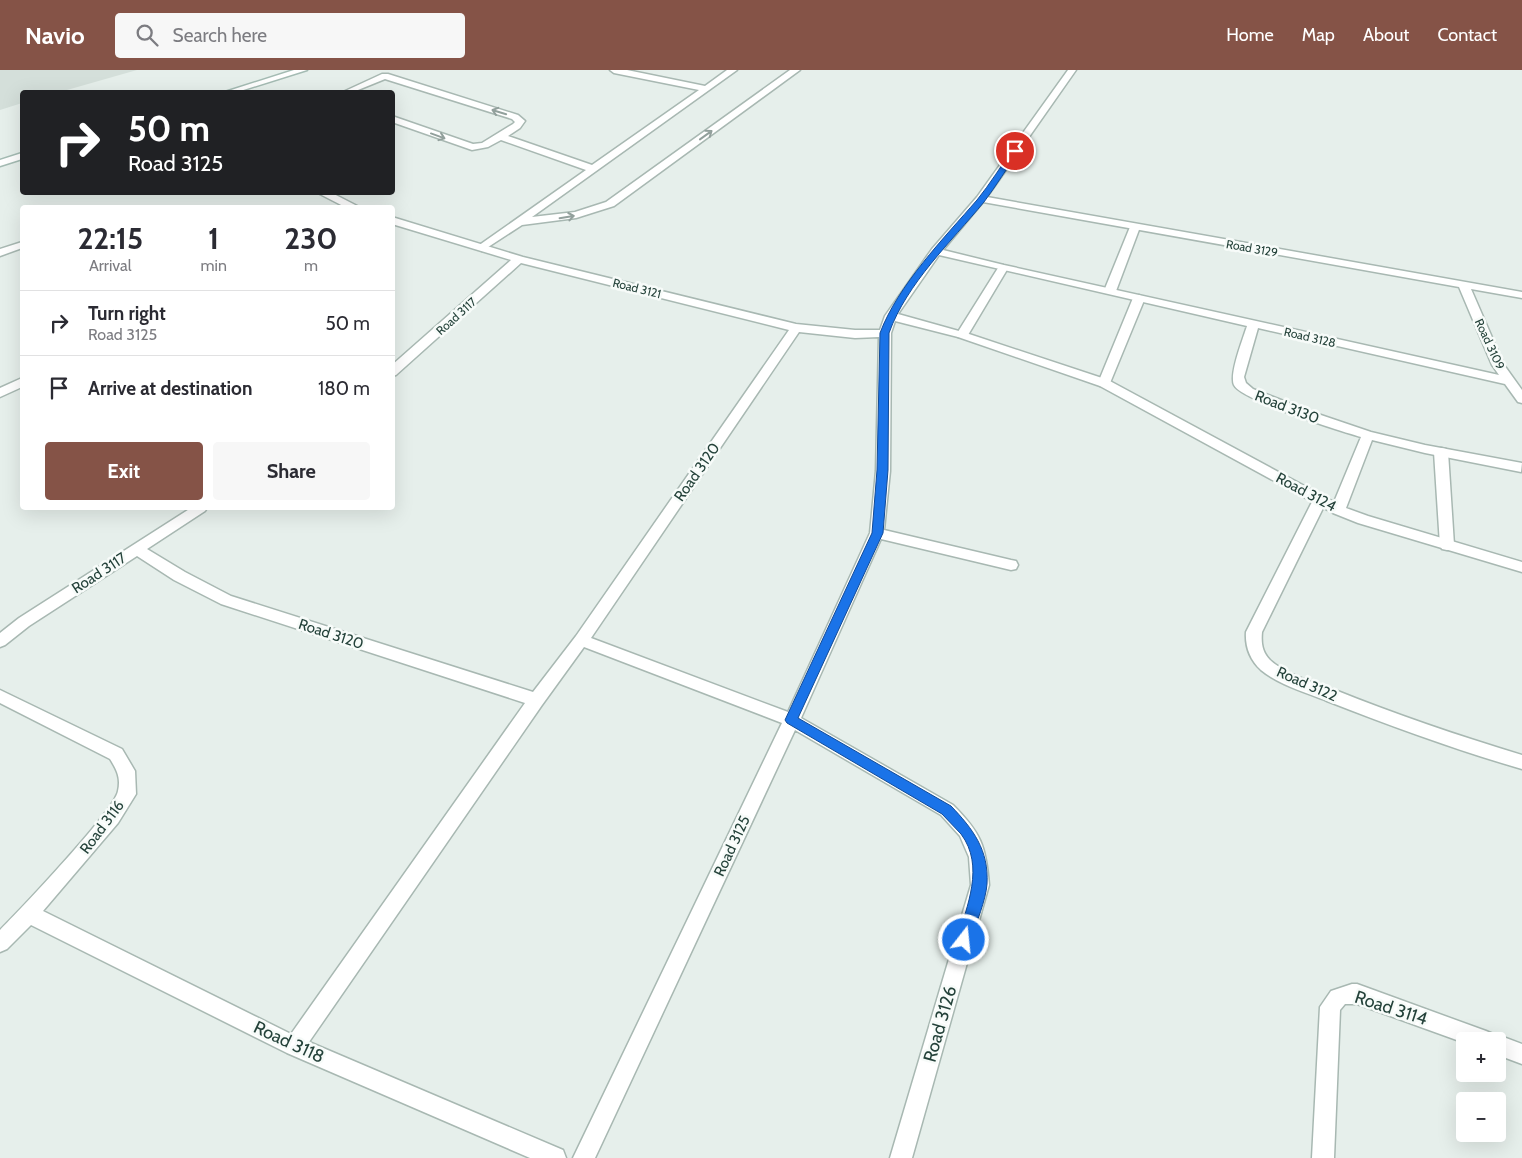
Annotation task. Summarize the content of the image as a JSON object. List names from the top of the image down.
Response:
{
  "streets": {
    "street": [
      "Road 3129",
      "Road 3121",
      "Road 3117",
      "Road 3128",
      "Road 3109",
      "Road 3130",
      "Road 3120",
      "Road 3124",
      "Road 3122",
      "Road 3116",
      "Road 3125",
      "Road 3114",
      "Road 3126",
      "Road 3118"
    ]
  },
  "crossings": [
    ["Road 3129", "Road 3109"],
    ["Road 3129", "Road 3125"],
    ["Road 3121", "Road 3117"],
    ["Road 3121", "Road 3120"],
    ["Road 3121", "Road 3125"],
    ["Road 3117", "Road 3120"],
    ["Road 3128", "Road 3109"],
    ["Road 3128", "Road 3130"],
    ["Road 3128", "Road 3125"],
    ["Road 3120", "Road 3118"],
    ["Road 3124", "Road 3122"],
    ["Road 3124", "Road 3125"],
    ["Road 3116", "Road 3118"],
    ["Road 3125", "Road 3126"]
  ],
  "page": {
    "header": "Navio",
    "search": "Search here",
    "nav": [
      "Home",
      "Map",
      "About",
      "Contact"
    ],
    "turn": ["50 m", "Road 3125"],
    "eta": [
      "22:15",
      "Arrival",
      "1",
      "min",
      "230",
      "m"
    ],
    "list": [
      {
        "name": "Turn right",
        "note": "Road 3125",
        "value": "50 m"
      },
      {
        "name": "Arrive at destination",
        "value": "180 m"
      }
    ],
    "buttons": ["Exit", "Share"],
    "map_buttons": ["+", "−"]
  }
}
